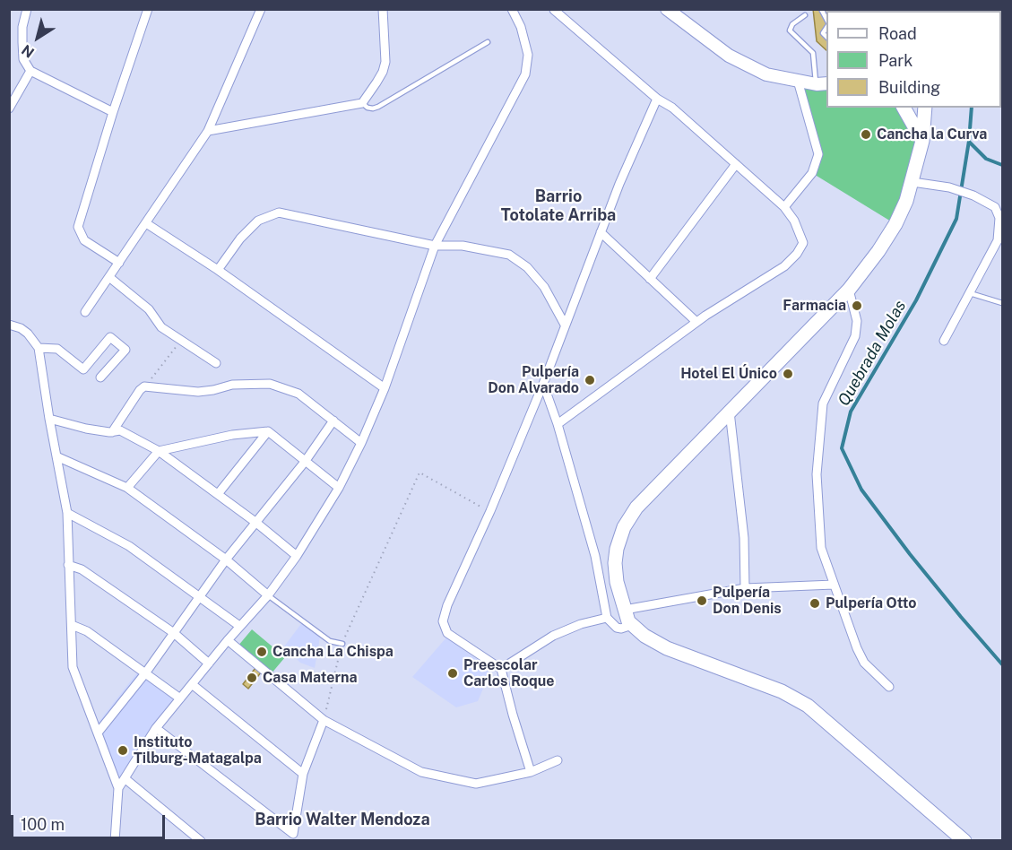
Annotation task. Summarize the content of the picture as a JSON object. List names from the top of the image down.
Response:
{
  "districts": ["Barrio Totolate Arriba", "Barrio Walter Mendoza"],
  "water": ["Quebrada Molas"],
  "places": [
    "Cancha la Curva",
    "Farmacia",
    "Hotel El Único",
    "Pulpería Don Alvarado",
    "Pulpería Don Denis",
    "Pulpería Otto",
    "Cancha La Chispa",
    "Preescolar Carlos Roque",
    "Casa Materna",
    "Instituto Tilburg-Matagalpa"
  ],
  "legend": ["Road", "Park", "Building"],
  "scale_bar": "100 m",
  "north": "bottom left"
}
